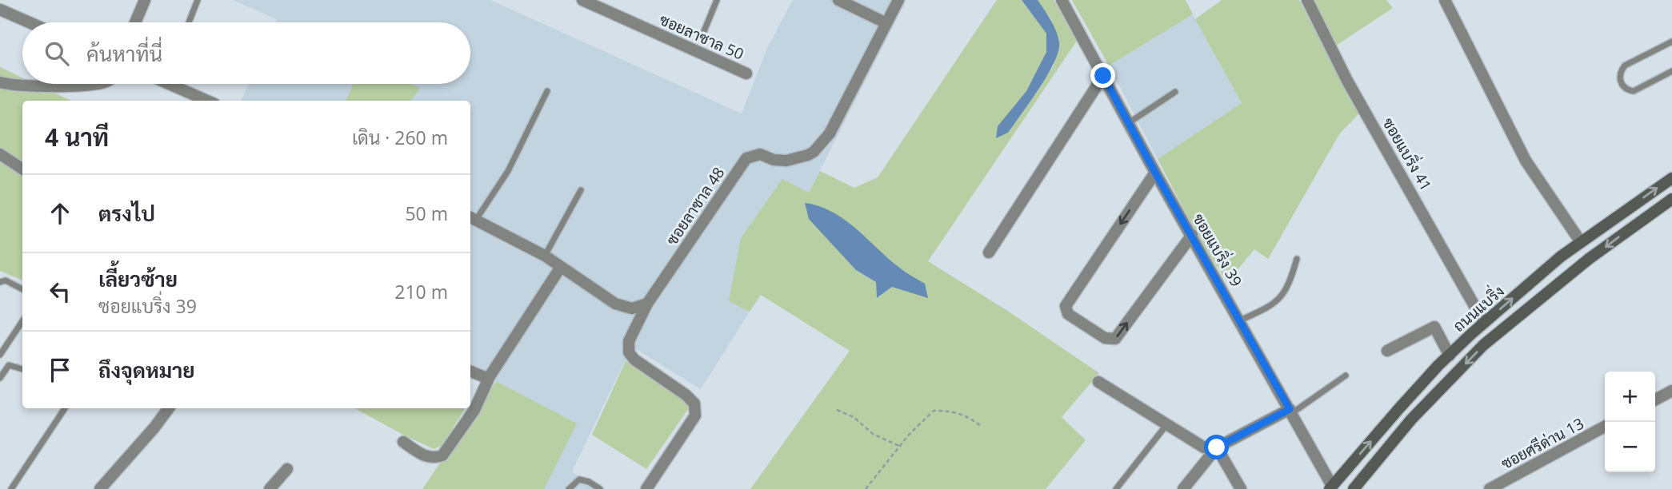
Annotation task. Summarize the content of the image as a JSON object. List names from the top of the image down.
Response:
{
  "streets": {
    "main road": ["ถนนแบริ่ง"],
    "street": [
      "ซอยลาซาล 50",
      "ซอยแบริ่ง 41",
      "ซอยลาซาล 48",
      "ซอยแบริ่ง 39",
      "ซอยศรีด่าน 13"
    ]
  },
  "crossings": [
    ["ซอยแบริ่ง 41", "ถนนแบริ่ง"],
    ["ซอยแบริ่ง 39", "ถนนแบริ่ง"]
  ],
  "page": {
    "search": "ค้นหาที่นี่",
    "heading": ["4 นาที", "เดิน · 260 m"],
    "list": [
      ["ตรงไป", "50 m"],
      ["เลี้ยวซ้าย", "ซอยแบริ่ง 39", "210 m"],
      "ถึงจุดหมาย"
    ],
    "map_buttons": ["+", "−"]
  }
}
